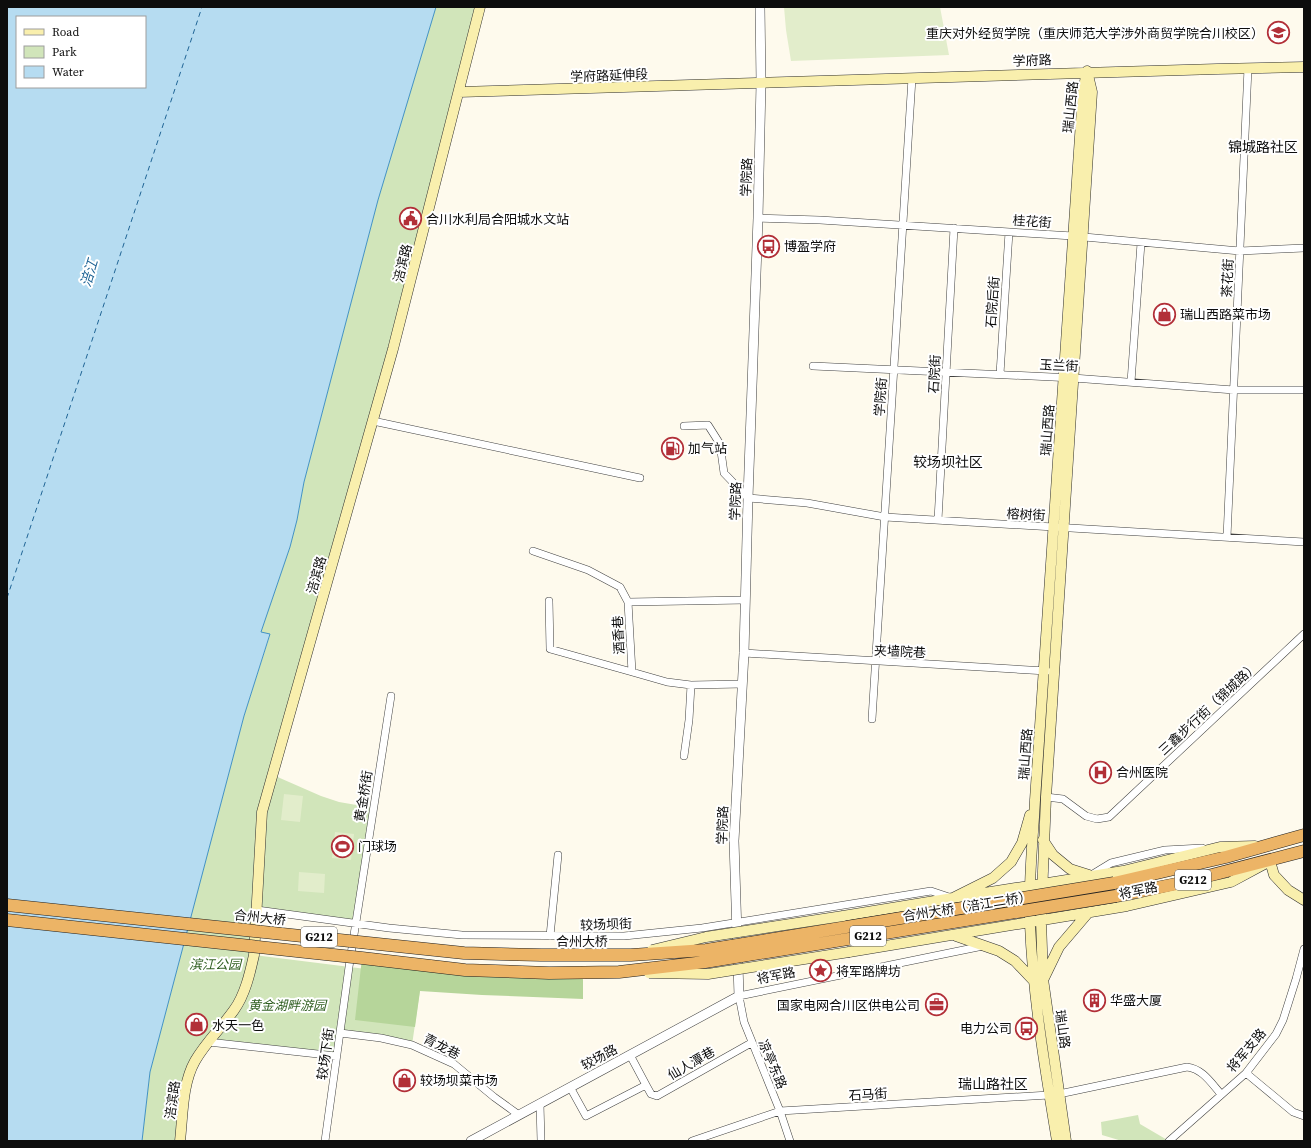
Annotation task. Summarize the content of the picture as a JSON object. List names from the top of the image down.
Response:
{
  "streets": {
    "highway": ["G212", "合州大桥（涪江二桥）", "合州大桥"],
    "main road": [
      "学府路",
      "学府路延伸段",
      "瑞山西路",
      "涪滨路",
      "将军路",
      "瑞山路"
    ],
    "street": [
      "学院路",
      "桂花街",
      "茶花街",
      "石院后街",
      "玉兰街",
      "石院街",
      "学院街",
      "榕树街",
      "酒香巷",
      "夹墙院巷",
      "三鑫步行街（锦城路）",
      "黄金桥街",
      "较场坝街",
      "青龙巷",
      "将军支路",
      "较场下街",
      "较场路",
      "仙人潭巷",
      "凉亭东路",
      "石马街"
    ]
  },
  "crossings": [
    ["学府路", "学府路延伸段"],
    ["学府路", "瑞山西路"],
    ["学府路", "学院路"],
    ["学府路", "茶花街"],
    ["学府路", "学院街"],
    ["学府路延伸段", "学院路"],
    ["学府路延伸段", "涪滨路"],
    ["瑞山西路", "桂花街"],
    ["瑞山西路", "玉兰街"],
    ["瑞山西路", "榕树街"],
    ["瑞山西路", "夹墙院巷"],
    ["瑞山西路", "三鑫步行街（锦城路）"],
    ["瑞山西路", "将军路"],
    ["瑞山西路", "瑞山路"],
    ["学院路", "桂花街"],
    ["学院路", "榕树街"],
    ["学院路", "酒香巷"],
    ["学院路", "夹墙院巷"],
    ["学院路", "将军路"],
    ["学院路", "较场坝街"],
    ["学院路", "较场路"],
    ["学院路", "凉亭东路"],
    ["桂花街", "茶花街"],
    ["桂花街", "石院后街"],
    ["桂花街", "石院街"],
    ["桂花街", "学院街"],
    ["涪滨路", "较场坝街"],
    ["茶花街", "玉兰街"],
    ["茶花街", "榕树街"],
    ["石院后街", "玉兰街"],
    ["玉兰街", "石院街"],
    ["玉兰街", "学院街"],
    ["石院街", "榕树街"],
    ["学院街", "榕树街"],
    ["学院街", "夹墙院巷"],
    ["黄金桥街", "较场坝街"],
    ["黄金桥街", "较场下街"],
    ["G212", "将军路"],
    ["G212", "合州大桥（涪江二桥）"],
    ["将军路", "合州大桥（涪江二桥）"],
    ["将军路", "合州大桥"],
    ["将军路", "较场坝街"],
    ["将军路", "瑞山路"],
    ["将军路", "较场路"],
    ["将军路", "凉亭东路"],
    ["合州大桥（涪江二桥）", "合州大桥"],
    ["较场坝街", "较场下街"],
    ["瑞山路", "石马街"],
    ["青龙巷", "较场下街"],
    ["青龙巷", "较场路"],
    ["将军支路", "石马街"],
    ["较场路", "仙人潭巷"],
    ["较场路", "凉亭东路"],
    ["仙人潭巷", "凉亭东路"],
    ["凉亭东路", "石马街"]
  ],
  "districts": ["锦城路社区", "较场坝社区", "瑞山路社区"],
  "water": ["涪江"],
  "parks": ["滨江公园", "黄金湖畔游园"],
  "places": {
    "school or university": ["重庆对外经贸学院（重庆师范大学涉外商贸学院合川校区）"],
    "public building": ["合川水利局合阳城水文站"],
    "bus stop": ["博盈学府", "电力公司"],
    "shop": ["瑞山西路菜市场", "水天一色", "较场坝菜市场"],
    "fuel station": ["加气站"],
    "hospital": ["合州医院"],
    "sports": ["门球场"],
    "place": ["将军路牌坊"],
    "building": ["华盛大厦"],
    "office": ["国家电网合川区供电公司"]
  },
  "legend": ["Road", "Park", "Water"]
}
